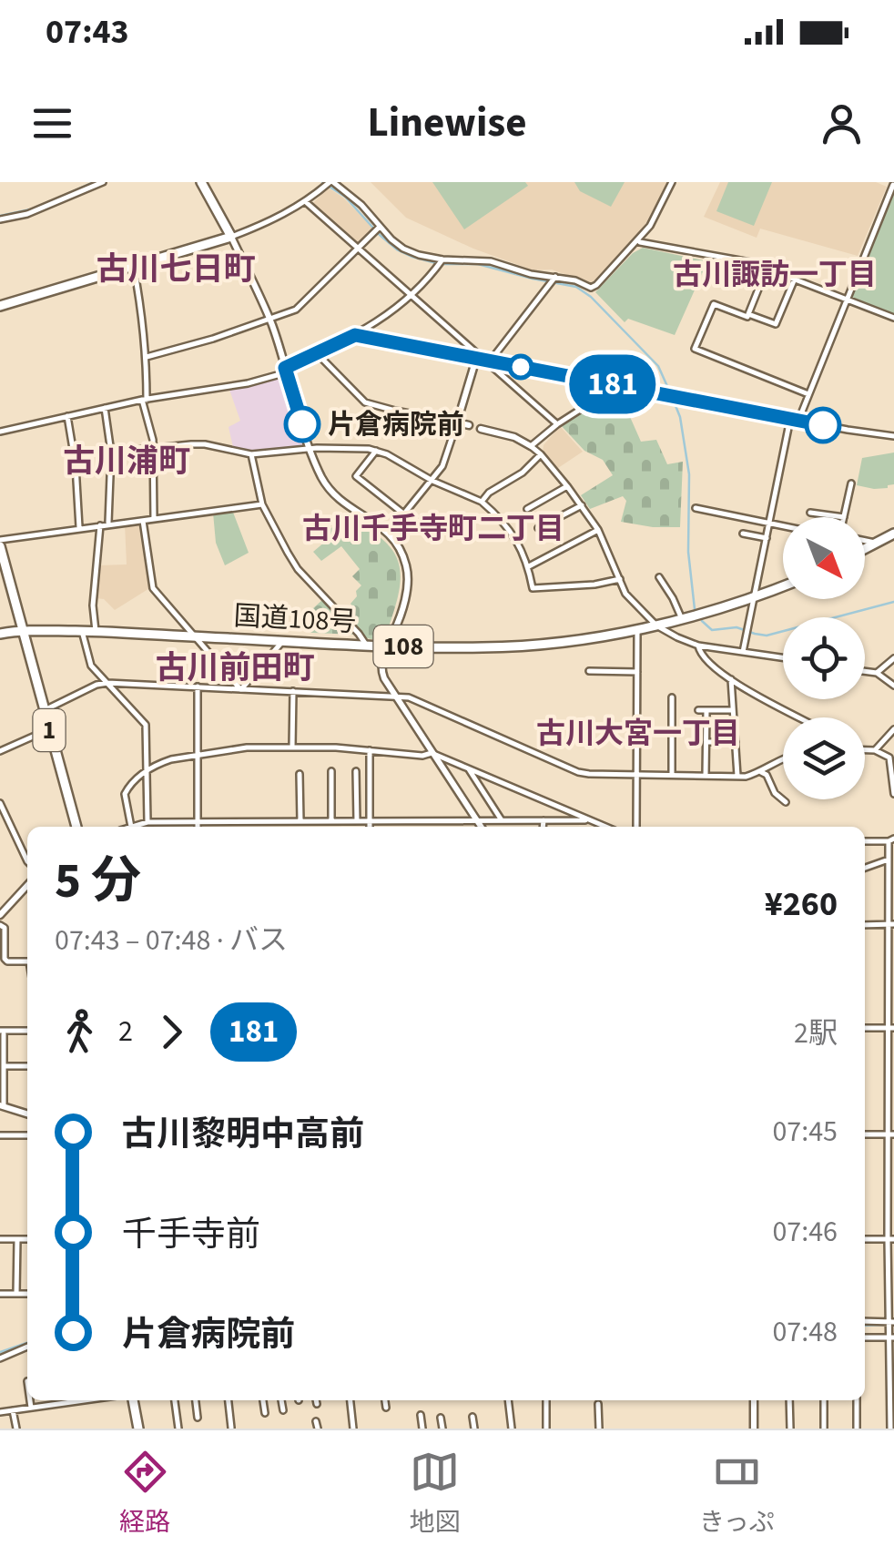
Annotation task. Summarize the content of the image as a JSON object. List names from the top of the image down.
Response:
{
  "streets": {
    "main road": ["国道108号", "108", "1"]
  },
  "crossings": [
    ["国道108号", "1"]
  ],
  "districts": [
    "古川七日町",
    "古川諏訪一丁目",
    "古川浦町",
    "古川千手寺町二丁目",
    "古川前田町",
    "古川大宮一丁目"
  ],
  "places": ["片倉病院前"],
  "lines": ["bus line 181"],
  "north": "bottom right",
  "page": {
    "status": "07:43",
    "header": "Linewise",
    "on_map": "181",
    "heading": ["5 分", "07:43 – 07:48 · バス", "¥260"],
    "legs": ["2", "181", "2駅"],
    "list": [
      {
        "name": "古川黎明中高前",
        "value": "07:45"
      },
      {
        "name": "千手寺前",
        "value": "07:46"
      },
      {
        "name": "片倉病院前",
        "value": "07:48"
      }
    ],
    "tabs": ["経路", "地図", "きっぷ"]
  }
}
